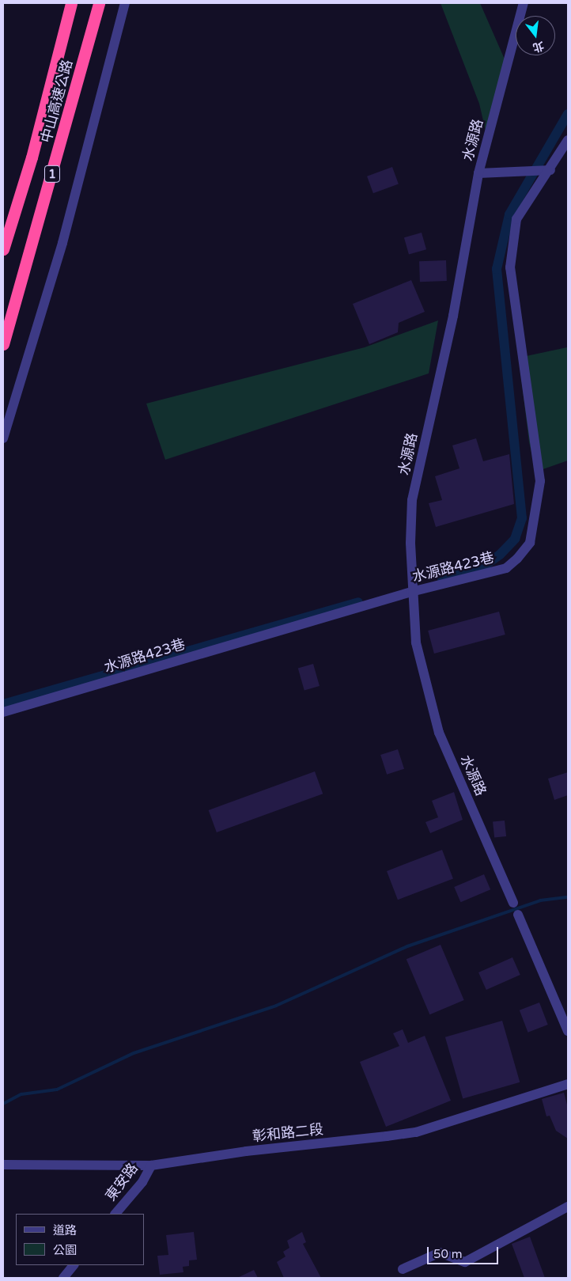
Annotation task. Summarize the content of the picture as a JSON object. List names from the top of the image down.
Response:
{
  "streets": {
    "highway": ["中山高速公路", "1"],
    "street": [
      "水源路",
      "水源路423巷",
      "彰和路二段",
      "東安路"
    ]
  },
  "crossings": [
    ["水源路", "水源路423巷"],
    ["彰和路二段", "東安路"]
  ],
  "legend": ["道路", "公園"],
  "scale_bar": "50 m",
  "north": "bottom"
}
